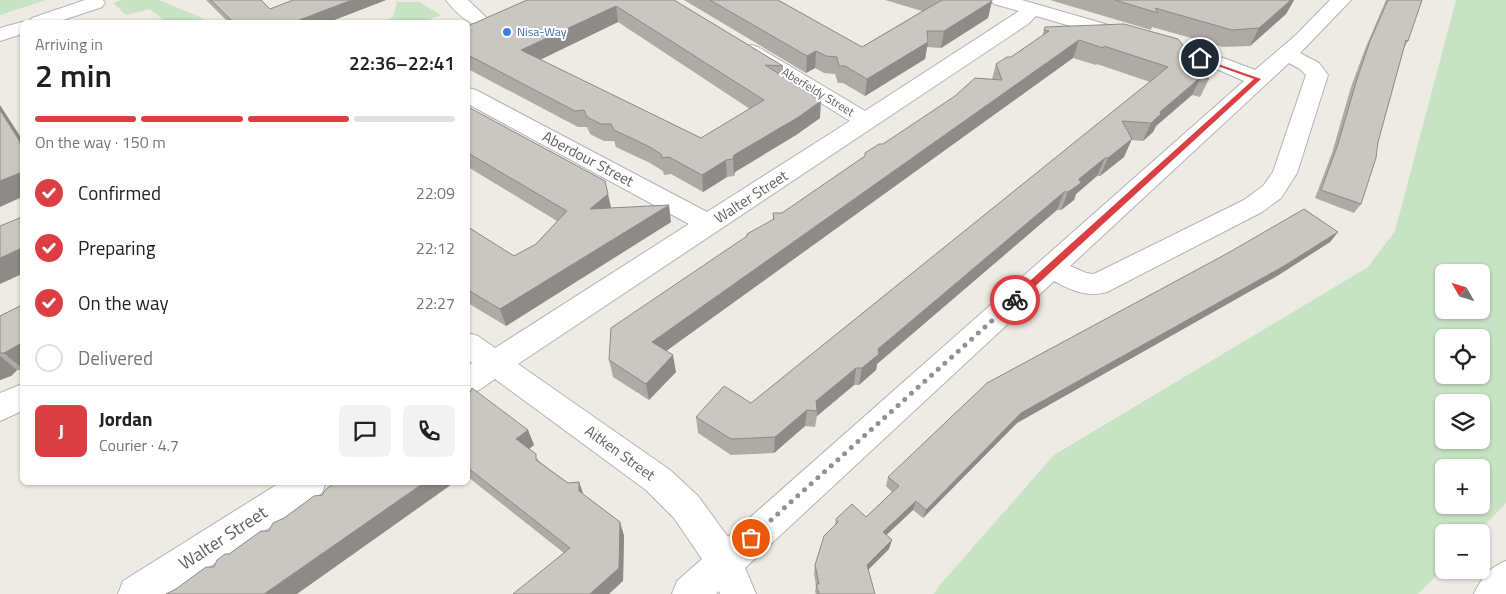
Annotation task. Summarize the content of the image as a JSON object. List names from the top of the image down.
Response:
{
  "streets": {
    "street": [
      "Aberfeldy Street",
      "Aberdour Street",
      "Walter Street",
      "Aitken Street"
    ]
  },
  "crossings": [
    ["Aberfeldy Street", "Walter Street"],
    ["Aberdour Street", "Walter Street"],
    ["Walter Street", "Aitken Street"]
  ],
  "places": ["Nisa-Way"],
  "north": "top left",
  "page": {
    "heading": ["2 min", "Arriving in", "22:36–22:41"],
    "panel": ["Jordan", "Courier · 4.7"],
    "bar": "On the way · 150 m",
    "list": [
      ["Confirmed", "22:09"],
      ["Preparing", "22:12"],
      ["On the way", "22:27"],
      "Delivered"
    ],
    "map_buttons": ["+", "−"],
    "round": "J"
  }
}
